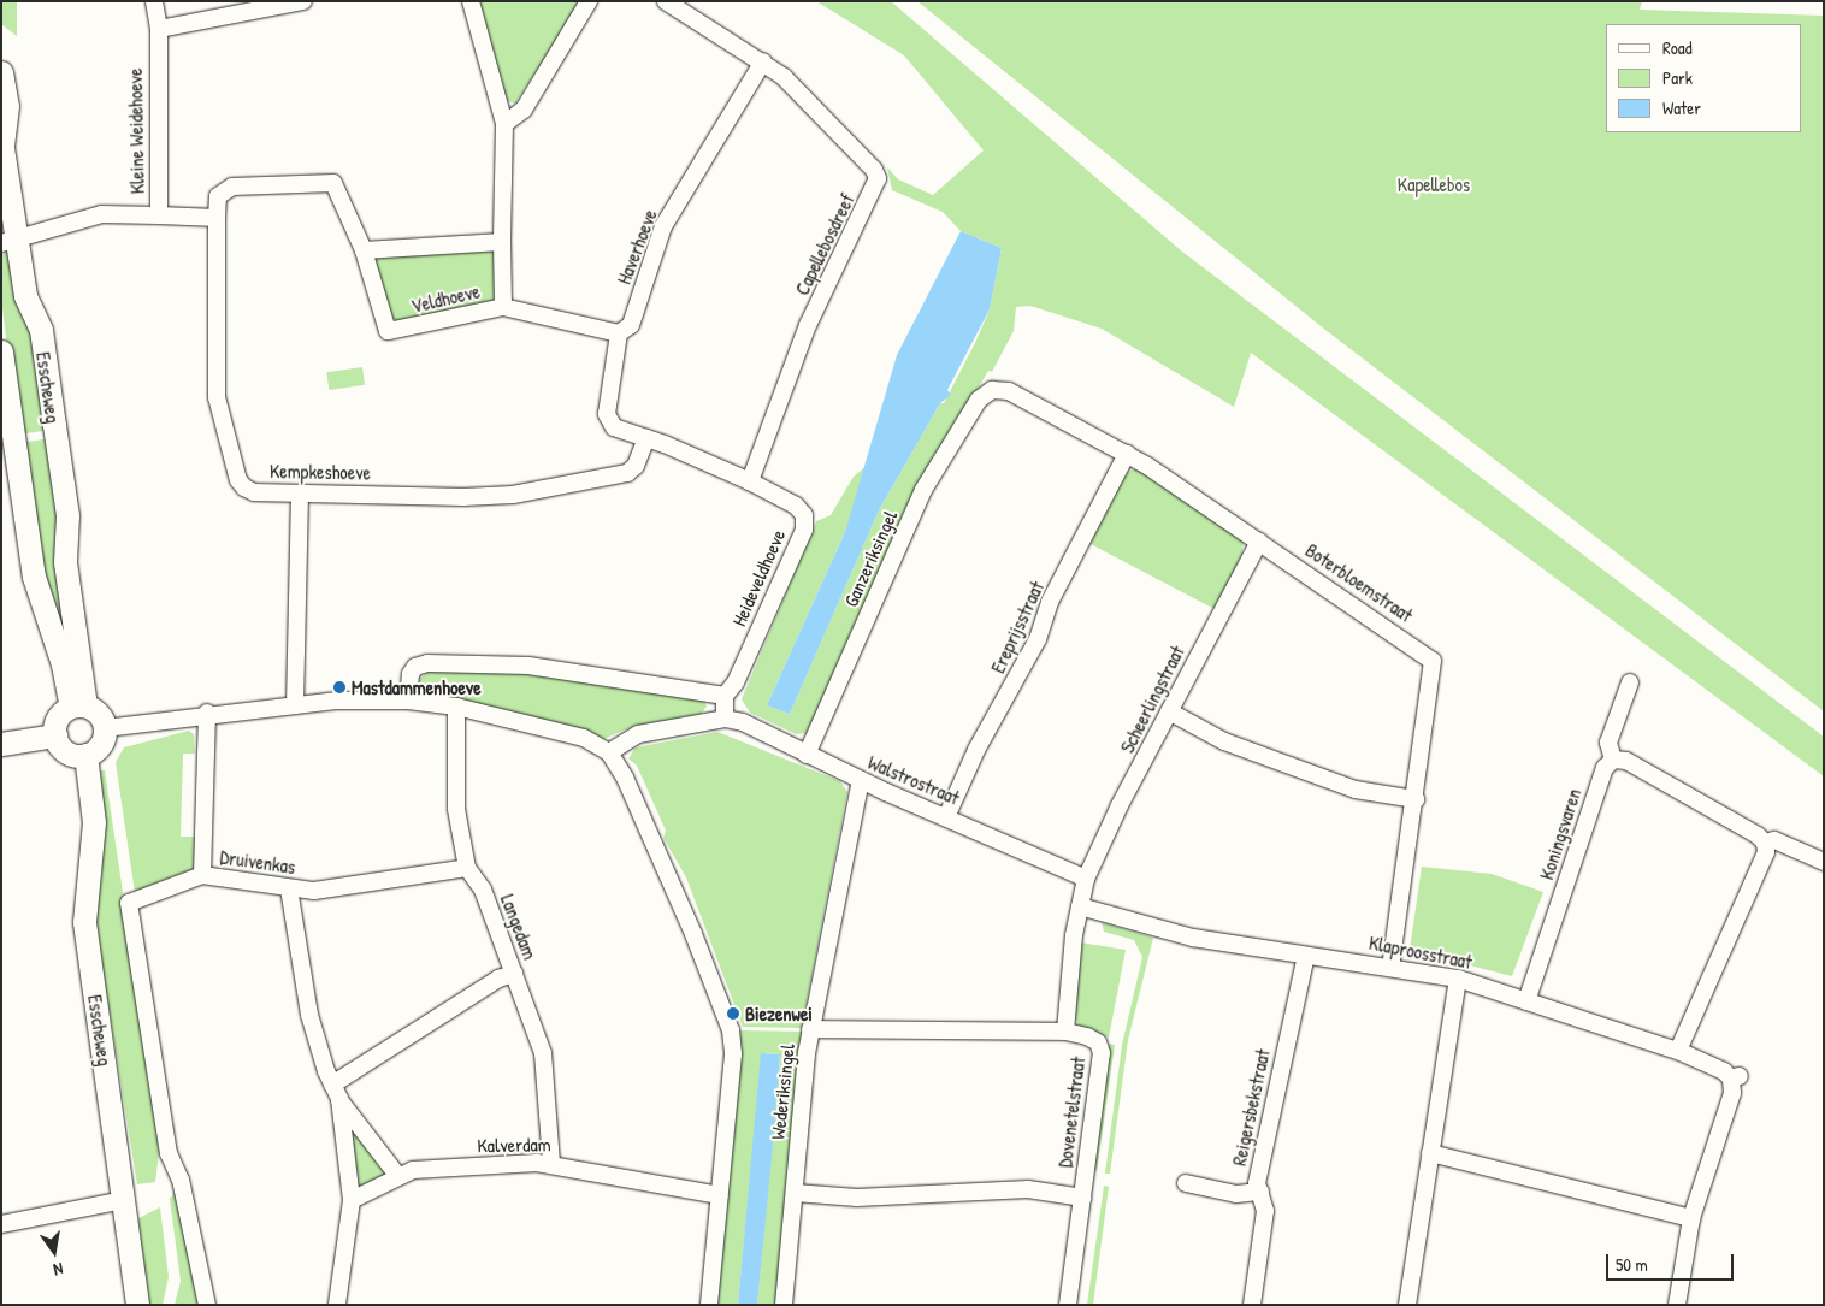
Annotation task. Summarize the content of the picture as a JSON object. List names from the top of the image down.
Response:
{
  "streets": {
    "street": [
      "Kleine Weidehoeve",
      "Capellebosdreef",
      "Haverhoeve",
      "Veldhoeve",
      "Esscheweg",
      "Kempkeshoeve",
      "Ganzeriksingel",
      "Heideveldhoeve",
      "Boterbloemstraat",
      "Ereprijsstraat",
      "Scheerlingstraat",
      "Walstrostraat",
      "Koningsvaren",
      "Druivenkas",
      "Langedam",
      "Klaproosstraat",
      "Wederiksingel",
      "Reigersbekstraat",
      "Dovenetelstraat",
      "Kalverdam"
    ]
  },
  "crossings": [
    ["Kleine Weidehoeve", "Esscheweg"],
    ["Capellebosdreef", "Haverhoeve"],
    ["Capellebosdreef", "Heideveldhoeve"],
    ["Haverhoeve", "Kempkeshoeve"],
    ["Haverhoeve", "Heideveldhoeve"],
    ["Veldhoeve", "Kempkeshoeve"],
    ["Kempkeshoeve", "Heideveldhoeve"],
    ["Ganzeriksingel", "Boterbloemstraat"],
    ["Ganzeriksingel", "Walstrostraat"],
    ["Boterbloemstraat", "Ereprijsstraat"],
    ["Boterbloemstraat", "Scheerlingstraat"],
    ["Boterbloemstraat", "Klaproosstraat"],
    ["Ereprijsstraat", "Walstrostraat"],
    ["Scheerlingstraat", "Walstrostraat"],
    ["Scheerlingstraat", "Dovenetelstraat"],
    ["Walstrostraat", "Wederiksingel"],
    ["Walstrostraat", "Dovenetelstraat"],
    ["Koningsvaren", "Klaproosstraat"],
    ["Druivenkas", "Langedam"],
    ["Langedam", "Kalverdam"],
    ["Klaproosstraat", "Reigersbekstraat"],
    ["Klaproosstraat", "Dovenetelstraat"]
  ],
  "parks": ["Kapellebos"],
  "places": ["Mastdammenhoeve", "Biezenwei"],
  "legend": ["Road", "Park", "Water"],
  "scale_bar": "50 m",
  "north": "bottom"
}
